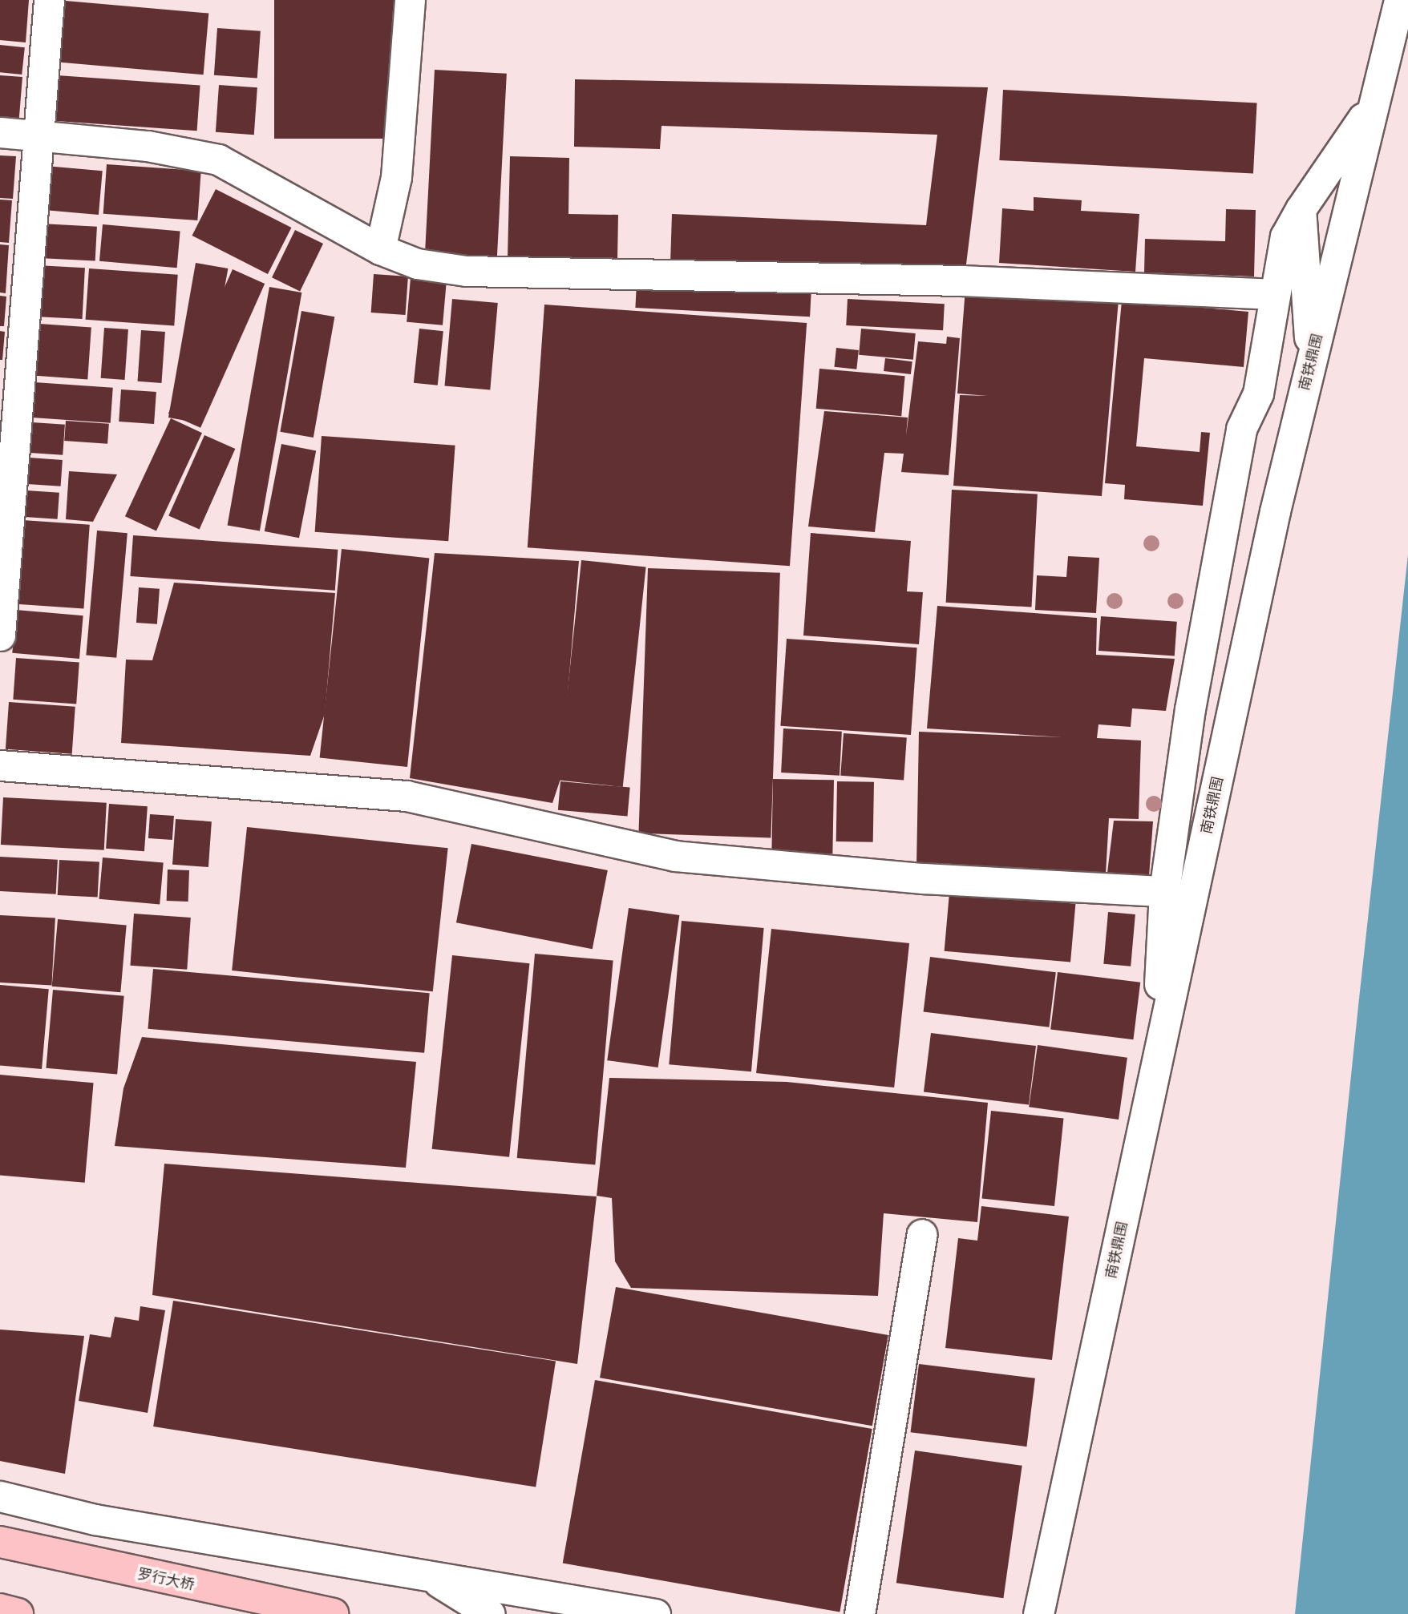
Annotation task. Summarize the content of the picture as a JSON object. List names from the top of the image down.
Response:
{
  "streets": {
    "main road": ["罗行大桥"],
    "street": ["南铁鼎围"]
  }
}
